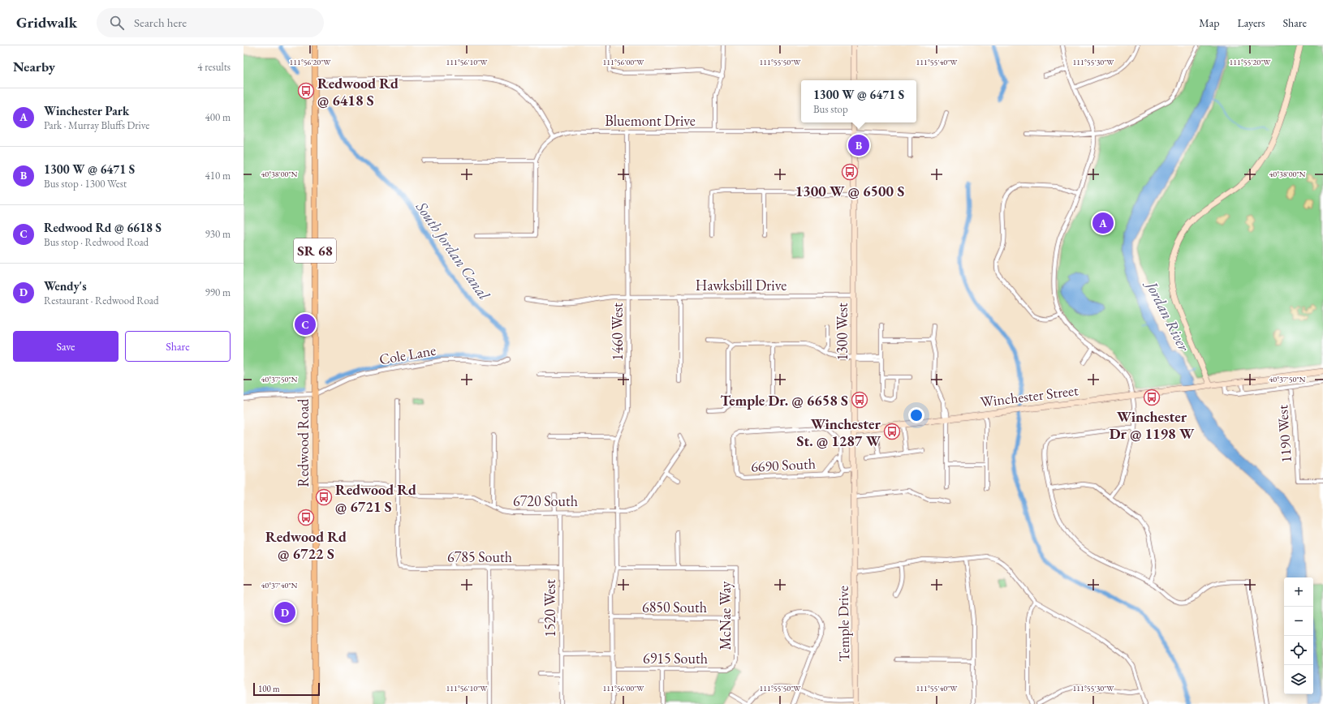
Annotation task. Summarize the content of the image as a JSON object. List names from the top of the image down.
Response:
{
  "streets": {
    "main road": [
      "SR 68",
      "1300 West",
      "Winchester Street",
      "Redwood Road",
      "Temple Drive"
    ],
    "street": [
      "Bluemont Drive",
      "Hawksbill Drive",
      "1460 West",
      "Cole Lane",
      "1190 West",
      "6690 South",
      "6720 South",
      "6785 South",
      "6850 South",
      "1520 West",
      "McNae Way",
      "6915 South"
    ]
  },
  "crossings": [
    ["Bluemont Drive", "1460 West"],
    ["Bluemont Drive", "1300 West"],
    ["Hawksbill Drive", "1460 West"],
    ["Hawksbill Drive", "1300 West"],
    ["1460 West", "6720 South"],
    ["1460 West", "6850 South"],
    ["1460 West", "6915 South"],
    ["1300 West", "Winchester Street"],
    ["1300 West", "6690 South"],
    ["1300 West", "Temple Drive"],
    ["Cole Lane", "Redwood Road"],
    ["Redwood Road", "6720 South"],
    ["6720 South", "6785 South"],
    ["6720 South", "1520 West"],
    ["6785 South", "1520 West"],
    ["6850 South", "McNae Way"],
    ["McNae Way", "6915 South"]
  ],
  "water": ["South Jordan Canal", "Jordan River"],
  "places": {
    "bus stop": [
      "Redwood Rd @ 6418 S",
      "1300 W @ 6500 S",
      "Winchester Dr @ 1198 W",
      "Temple Dr. @ 6658 S",
      "Winchester St. @ 1287 W",
      "Redwood Rd @ 6721 S",
      "Redwood Rd @ 6722 S"
    ]
  },
  "scale_bar": "100 m",
  "page": {
    "header": "Gridwalk",
    "search": "Search here",
    "nav": ["Map", "Layers", "Share"],
    "heading": ["Nearby", "4 results"],
    "popup": ["1300 W @ 6471 S", "Bus stop"],
    "list": [
      {
        "mark": "A",
        "name": "Winchester Park",
        "note": "Park · Murray Bluffs Drive",
        "value": "400 m"
      },
      {
        "mark": "B",
        "name": "1300 W @ 6471 S",
        "note": "Bus stop · 1300 West",
        "value": "410 m"
      },
      {
        "mark": "C",
        "name": "Redwood Rd @ 6618 S",
        "note": "Bus stop · Redwood Road",
        "value": "930 m"
      },
      {
        "mark": "D",
        "name": "Wendy's",
        "note": "Restaurant · Redwood Road",
        "value": "990 m"
      }
    ],
    "pins": [
      "B",
      "A",
      "C",
      "D"
    ],
    "buttons": ["Save", "Share"],
    "map_buttons": ["+", "−"],
    "scale": "100 m"
  },
  "coordinates": [
    "111°56'20\"W",
    "111°56'10\"W",
    "111°56'00\"W",
    "111°55'50\"W",
    "111°55'40\"W",
    "111°55'30\"W",
    "111°55'20\"W",
    "40°38'00\"N",
    "40°37'50\"N",
    "40°37'40\"N"
  ]
}
